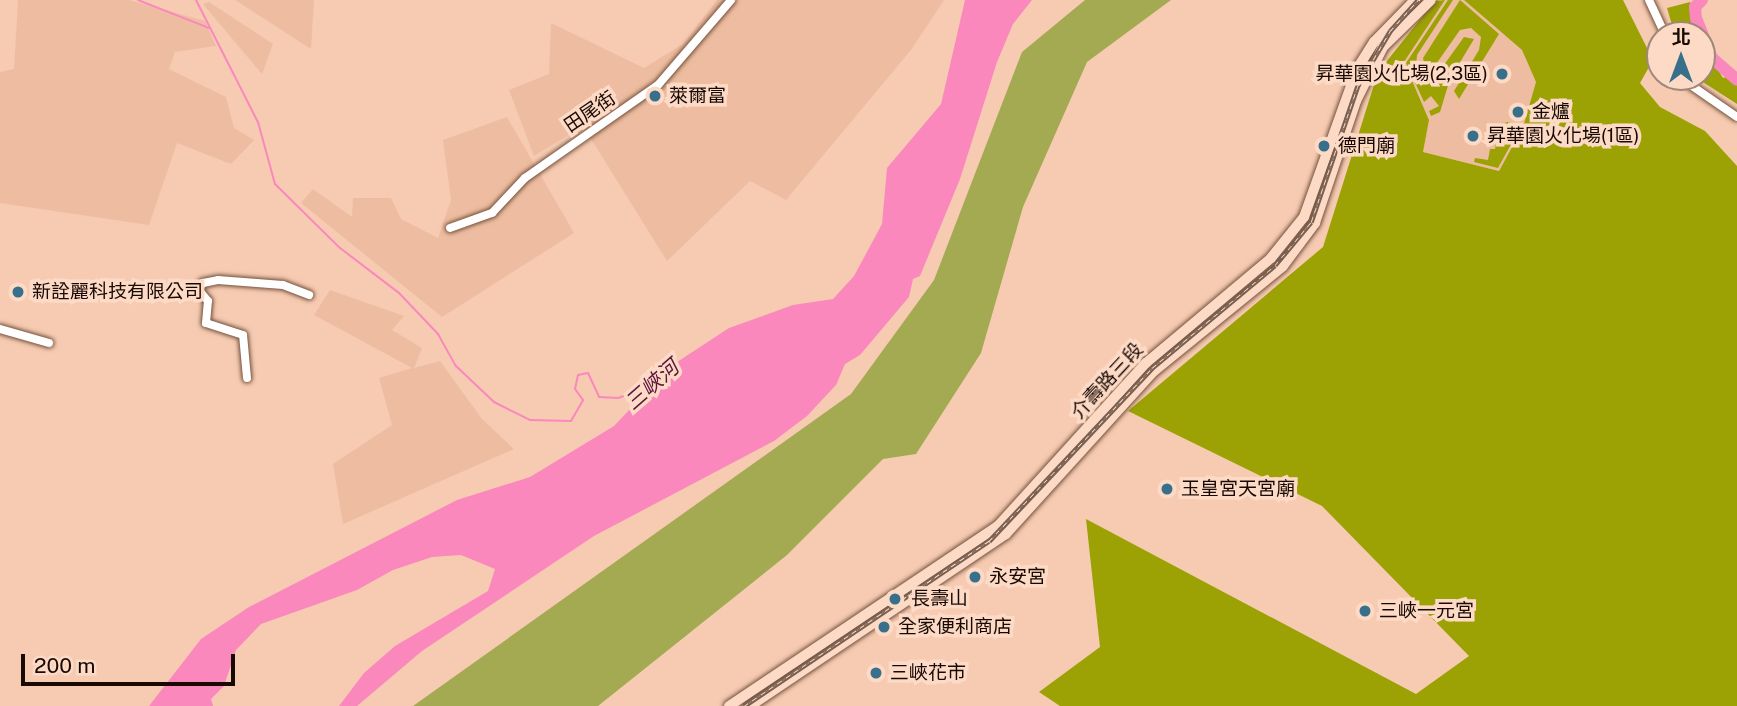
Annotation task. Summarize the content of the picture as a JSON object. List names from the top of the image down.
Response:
{
  "streets": {
    "main road": ["介壽路三段"],
    "street": ["田尾街"]
  },
  "water": ["三峽河"],
  "places": [
    "昇華園火化場(2,3區)",
    "萊爾富",
    "金爐",
    "昇華園火化場(1區)",
    "德門廟",
    "新詮麗科技有限公司",
    "玉皇宮天宮廟",
    "永安宮",
    "長壽山",
    "三峽一元宮",
    "全家便利商店",
    "三峽花市"
  ],
  "scale_bar": "200 m",
  "north": "top"
}
